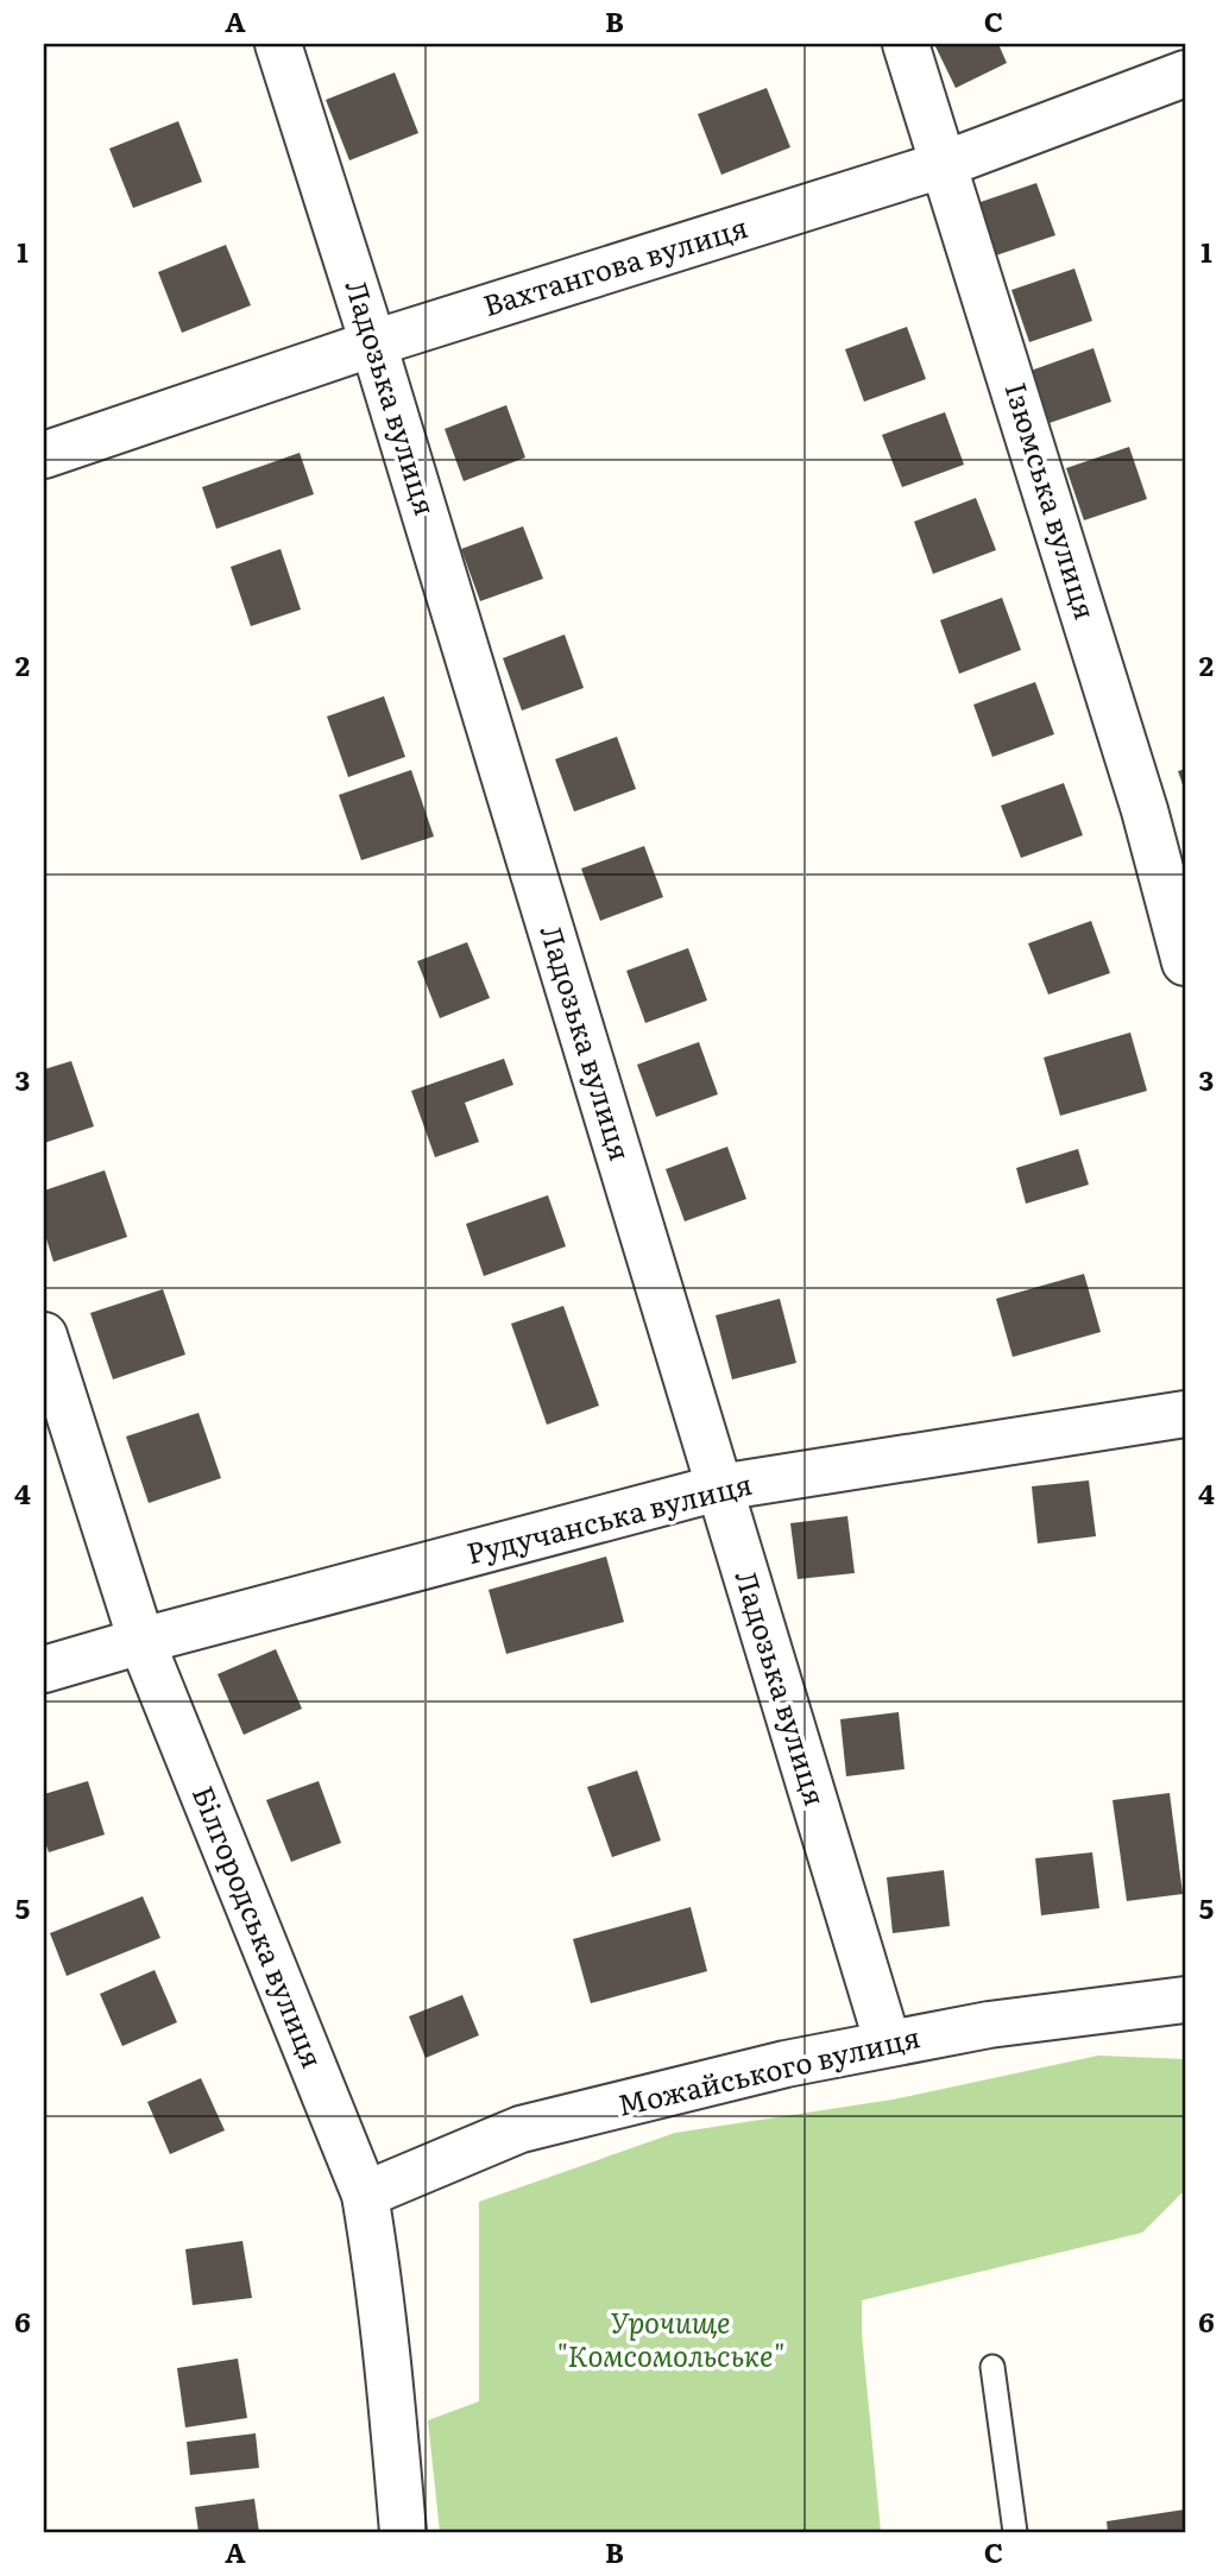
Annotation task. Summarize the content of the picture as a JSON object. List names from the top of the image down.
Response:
{
  "streets": {
    "street": [
      "Вахтангова вулиця",
      "Ладозька вулиця",
      "Ізюмська вулиця",
      "Рудучанська вулиця",
      "Білгородська вулиця",
      "Можайського вулиця"
    ]
  },
  "crossings": [
    ["Вахтангова вулиця", "Ладозька вулиця"],
    ["Вахтангова вулиця", "Ізюмська вулиця"],
    ["Ладозька вулиця", "Рудучанська вулиця"],
    ["Ладозька вулиця", "Можайського вулиця"],
    ["Рудучанська вулиця", "Білгородська вулиця"],
    ["Білгородська вулиця", "Можайського вулиця"]
  ],
  "parks": ["Урочище \"Комсомольське\""],
  "grid": {
    "columns": ["A", "B", "C"],
    "rows": [
      "1",
      "2",
      "3",
      "4",
      "5",
      "6"
    ]
  }
}
